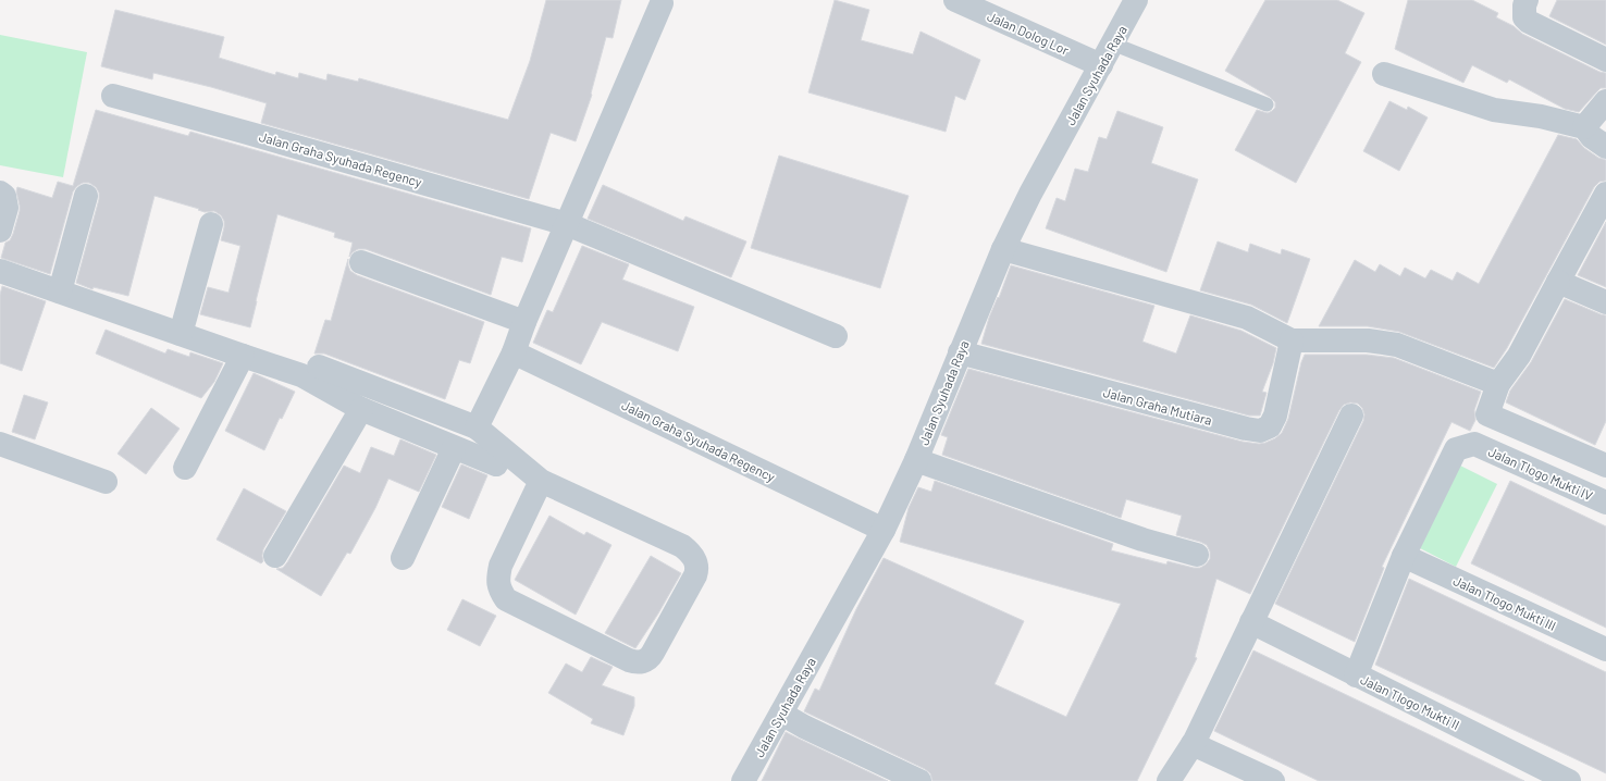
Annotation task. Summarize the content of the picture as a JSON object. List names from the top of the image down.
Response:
{
  "streets": {
    "street": [
      "Jalan Dolog Lor",
      "Jalan Syuhada Raya",
      "Jalan Graha Syuhada Regency",
      "Jalan Graha Mutiara",
      "Jalan Tlogo Mukti IV",
      "Jalan Tlogo Mukti III",
      "Jalan Tlogo Mukti II"
    ]
  },
  "crossings": [
    ["Jalan Dolog Lor", "Jalan Syuhada Raya"],
    ["Jalan Syuhada Raya", "Jalan Graha Syuhada Regency"],
    ["Jalan Syuhada Raya", "Jalan Graha Mutiara"],
    ["Jalan Tlogo Mukti IV", "Jalan Tlogo Mukti III"]
  ]
}
